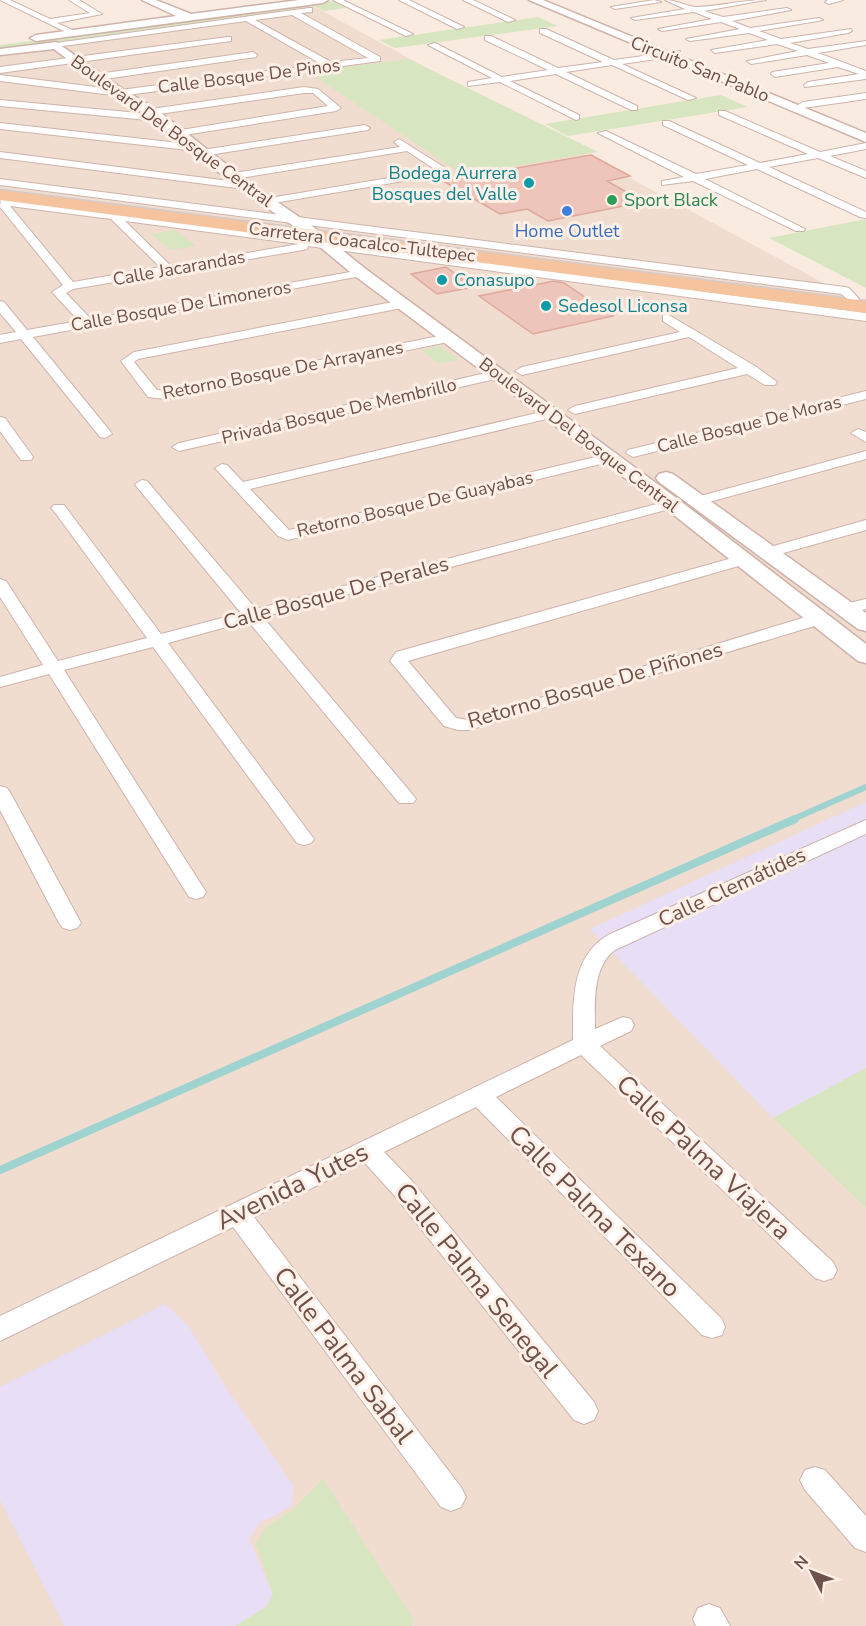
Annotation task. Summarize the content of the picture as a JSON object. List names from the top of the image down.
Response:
{
  "streets": {
    "main road": ["Carretera Coacalco-Tultepec"],
    "street": [
      "Circuito San Pablo",
      "Calle Bosque De Pinos",
      "Boulevard Del Bosque Central",
      "Calle Jacarandas",
      "Calle Bosque De Limoneros",
      "Retorno Bosque De Arrayanes",
      "Privada Bosque De Membrillo",
      "Calle Bosque De Moras",
      "Retorno Bosque De Guayabas",
      "Calle Bosque De Perales",
      "Retorno Bosque De Piñones",
      "Calle Clemátides",
      "Calle Palma Viajera",
      "Avenida Yutes",
      "Calle Palma Texano",
      "Calle Palma Senegal",
      "Calle Palma Sabal"
    ]
  },
  "crossings": [
    ["Calle Bosque De Pinos", "Boulevard Del Bosque Central"],
    ["Boulevard Del Bosque Central", "Carretera Coacalco-Tultepec"],
    ["Boulevard Del Bosque Central", "Calle Jacarandas"],
    ["Boulevard Del Bosque Central", "Calle Bosque De Limoneros"],
    ["Boulevard Del Bosque Central", "Retorno Bosque De Arrayanes"],
    ["Boulevard Del Bosque Central", "Privada Bosque De Membrillo"],
    ["Boulevard Del Bosque Central", "Calle Bosque De Moras"],
    ["Boulevard Del Bosque Central", "Retorno Bosque De Guayabas"],
    ["Boulevard Del Bosque Central", "Calle Bosque De Perales"],
    ["Boulevard Del Bosque Central", "Retorno Bosque De Piñones"],
    ["Carretera Coacalco-Tultepec", "Calle Jacarandas"],
    ["Calle Clemátides", "Calle Palma Viajera"],
    ["Calle Clemátides", "Avenida Yutes"],
    ["Calle Palma Viajera", "Avenida Yutes"],
    ["Avenida Yutes", "Calle Palma Texano"],
    ["Avenida Yutes", "Calle Palma Senegal"],
    ["Avenida Yutes", "Calle Palma Sabal"]
  ],
  "places": [
    "Bodega Aurrera Bosques del Valle",
    "Sport Black",
    "Home Outlet",
    "Conasupo",
    "Sedesol Liconsa"
  ],
  "north": "top left"
}
